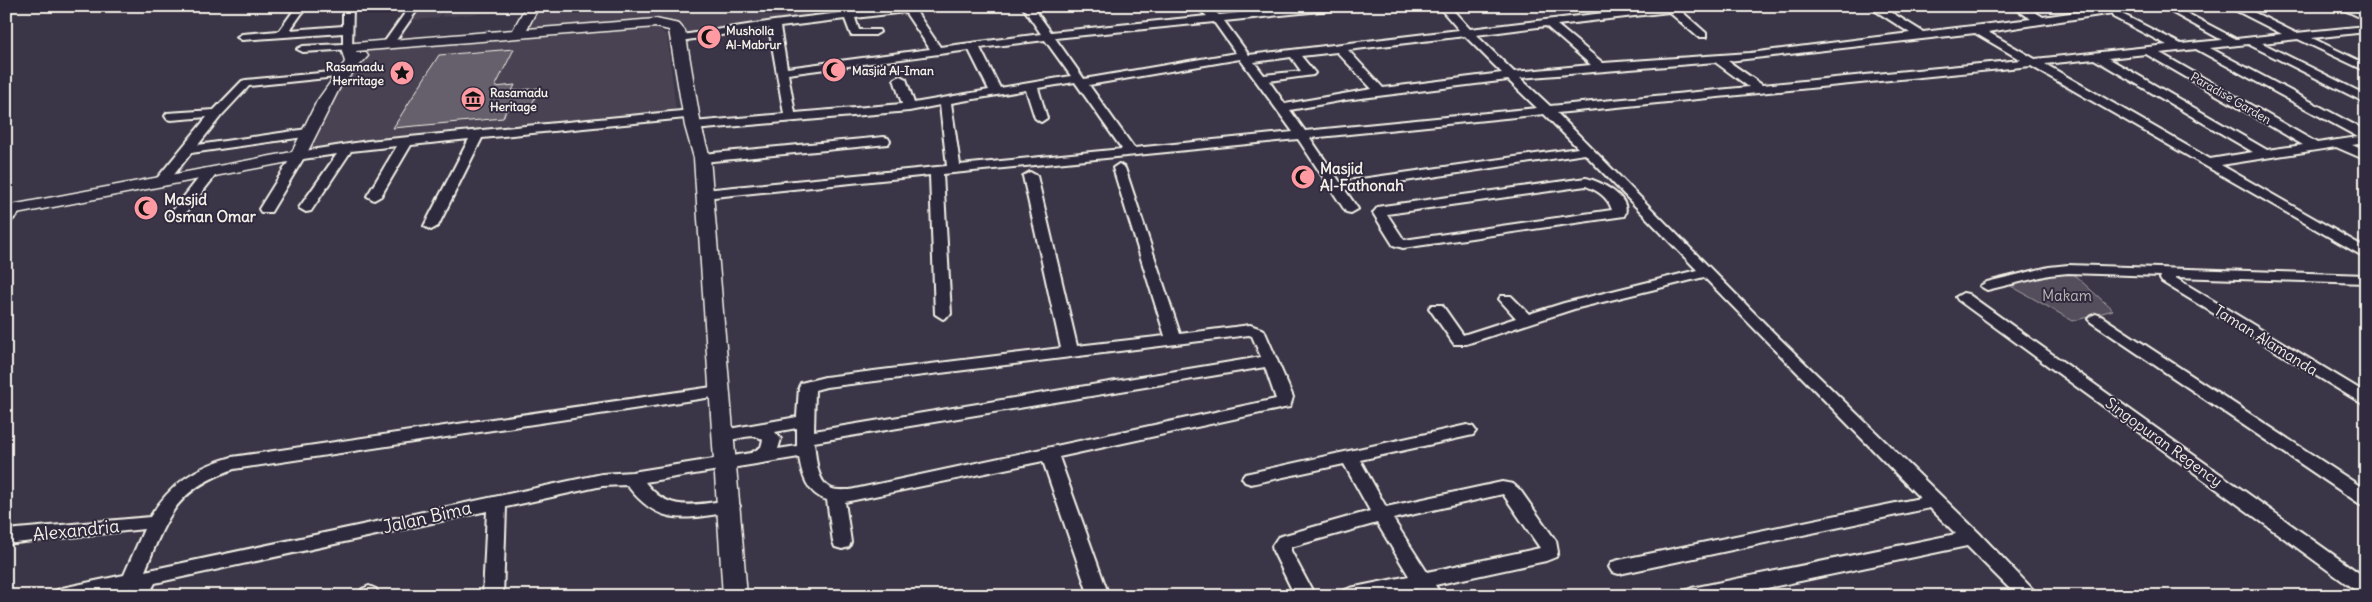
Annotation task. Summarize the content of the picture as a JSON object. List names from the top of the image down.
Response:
{
  "streets": {
    "street": [
      "Paradise Garden",
      "Taman Alamanda",
      "Singopuran Regency",
      "Jalan Bima",
      "Alexandria"
    ]
  },
  "parks": ["Makam"],
  "places": {
    "mosque": [
      "Musholla Al-Mabrur",
      "Masjid Al-Iman",
      "Masjid Al-Fathonah",
      "Masjid Osman Omar"
    ],
    "place": ["Rasamadu Herritage"],
    "museum": ["Rasamadu Heritage"]
  }
}
